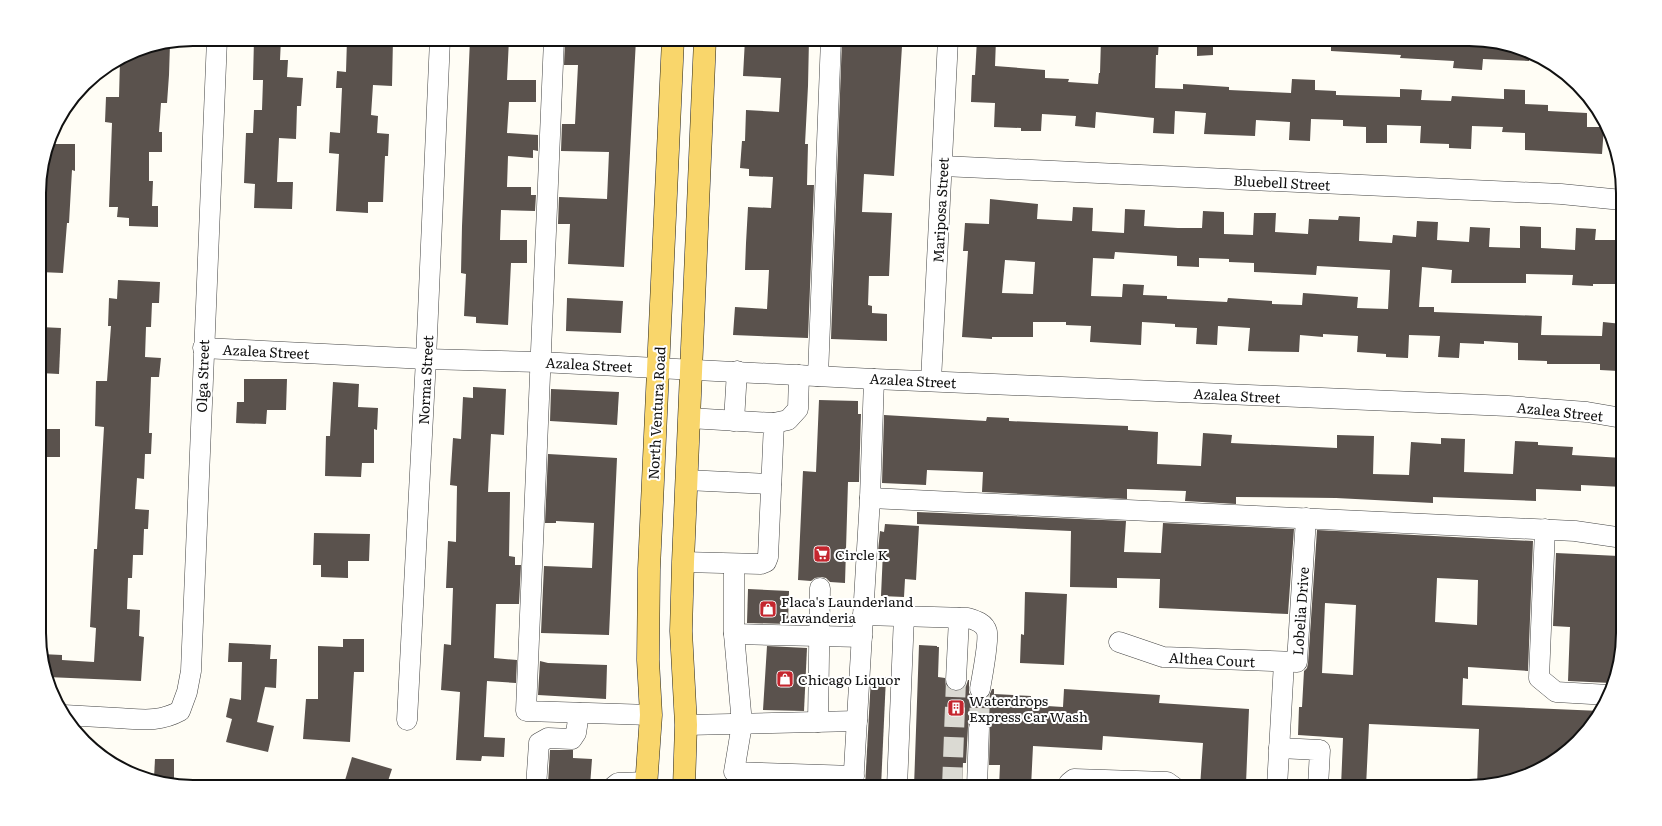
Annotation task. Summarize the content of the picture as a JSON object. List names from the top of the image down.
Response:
{
  "streets": {
    "main road": ["North Ventura Road"],
    "street": [
      "Bluebell Street",
      "Mariposa Street",
      "Azalea Street",
      "Olga Street",
      "Norma Street",
      "Lobelia Drive",
      "Althea Court"
    ]
  },
  "crossings": [
    ["Bluebell Street", "Mariposa Street"],
    ["Mariposa Street", "Azalea Street"],
    ["Azalea Street", "Olga Street"],
    ["Azalea Street", "Norma Street"],
    ["Azalea Street", "North Ventura Road"],
    ["Lobelia Drive", "Althea Court"]
  ],
  "places": {
    "supermarket": ["Circle K"],
    "shop": ["Flaca's Launderland Lavanderia", "Chicago Liquor"],
    "building": ["Waterdrops Express Car Wash"]
  }
}
